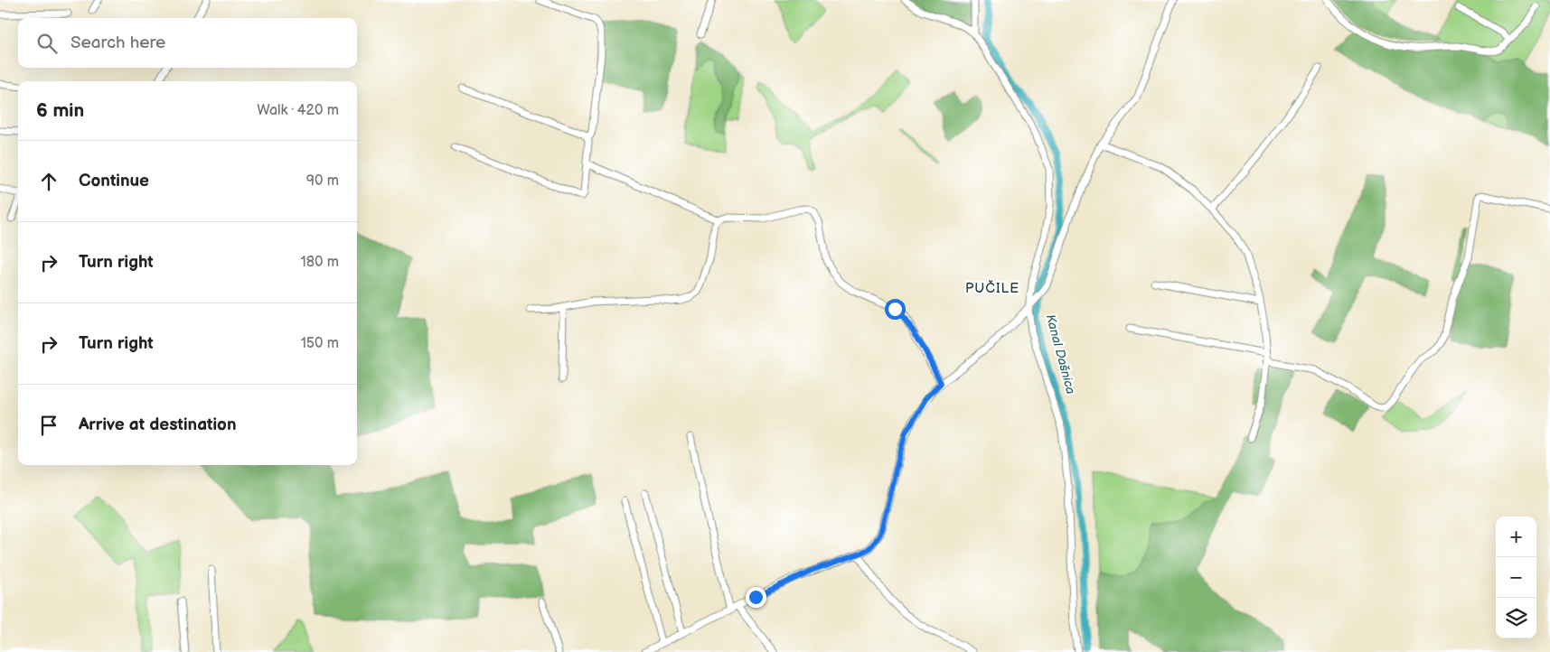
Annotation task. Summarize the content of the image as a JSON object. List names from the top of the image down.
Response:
{
  "districts": ["PUČILE"],
  "water": ["Kanal Dašnica"],
  "page": {
    "search": "Search here",
    "heading": ["6 min", "Walk · 420 m"],
    "list": [
      ["Continue", "90 m"],
      ["Turn right", "180 m"],
      ["Turn right", "150 m"],
      "Arrive at destination"
    ],
    "map_buttons": ["+", "−"]
  }
}
